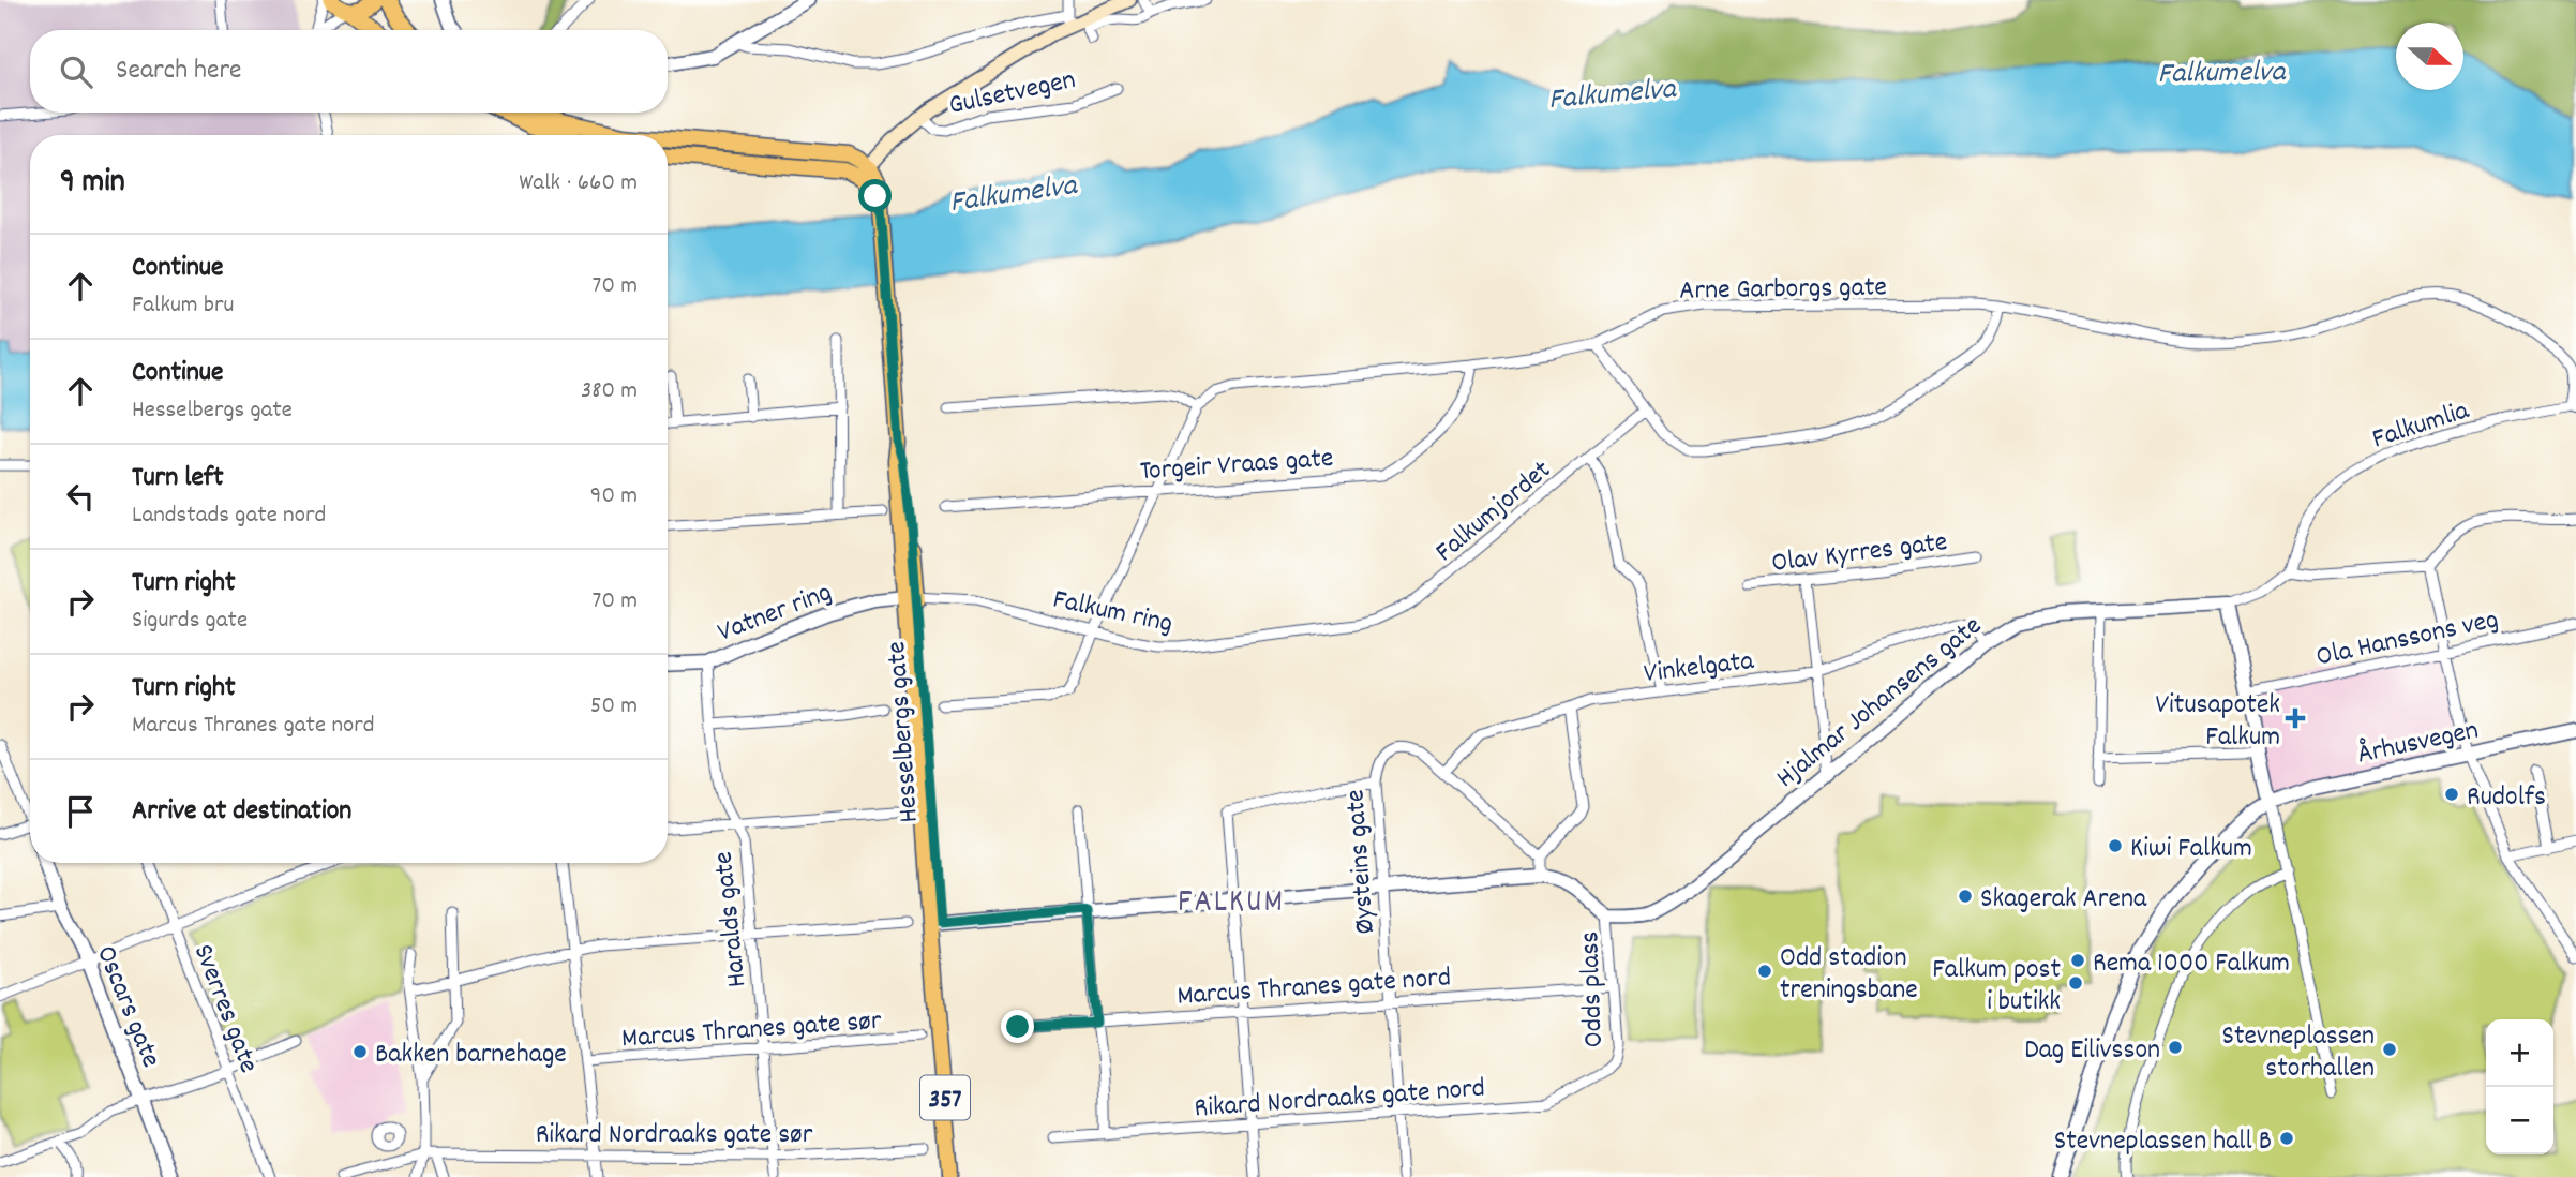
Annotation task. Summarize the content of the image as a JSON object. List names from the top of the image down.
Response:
{
  "streets": {
    "main road": ["Gulsetvegen", "Hesselbergs gate", "357"],
    "street": [
      "Arne Garborgs gate",
      "Falkumlia",
      "Torgeir Vraas gate",
      "Falkumjordet",
      "Olav Kyrres gate",
      "Falkum ring",
      "Vatner ring",
      "Ola Hanssons veg",
      "Vinkelgata",
      "Hjalmar Johansens gate",
      "Århusvegen",
      "Øysteins gate",
      "Haralds gate",
      "Marcus Thranes gate nord",
      "Odds plass",
      "Oscars gate",
      "Sverres gate",
      "Marcus Thranes gate sør",
      "Rikard Nordraaks gate nord",
      "Rikard Nordraaks gate sør"
    ]
  },
  "crossings": [
    ["Gulsetvegen", "Hesselbergs gate"],
    ["Arne Garborgs gate", "Falkumlia"],
    ["Arne Garborgs gate", "Torgeir Vraas gate"],
    ["Falkumlia", "Hjalmar Johansens gate"],
    ["Falkumjordet", "Falkum ring"],
    ["Falkum ring", "Vatner ring"],
    ["Falkum ring", "Hesselbergs gate"],
    ["Vatner ring", "Hesselbergs gate"],
    ["Vatner ring", "Haralds gate"],
    ["Vinkelgata", "Hjalmar Johansens gate"],
    ["Vinkelgata", "Øysteins gate"],
    ["Hjalmar Johansens gate", "Odds plass"],
    ["Øysteins gate", "Marcus Thranes gate nord"],
    ["Øysteins gate", "Rikard Nordraaks gate nord"],
    ["Haralds gate", "Marcus Thranes gate sør"],
    ["Haralds gate", "Rikard Nordraaks gate sør"],
    ["Marcus Thranes gate nord", "Odds plass"],
    ["Odds plass", "Rikard Nordraaks gate nord"]
  ],
  "districts": ["FALKUM"],
  "water": ["Falkumelva"],
  "places": {
    "health": ["Vitusapotek Falkum"],
    "other": [
      "Rudolfs",
      "Kiwi Falkum",
      "Skagerak Arena",
      "Rema 1000 Falkum",
      "Odd stadion treningsbane",
      "Falkum post i butikk",
      "Dag Eilivsson",
      "Stevneplassen storhallen",
      "Bakken barnehage",
      "Stevneplassen hall B"
    ]
  },
  "north": "right",
  "page": {
    "search": "Search here",
    "heading": ["9 min", "Walk · 660 m"],
    "list": [
      ["Continue", "Falkum bru", "70 m"],
      ["Continue", "Hesselbergs gate", "380 m"],
      ["Turn left", "Landstads gate nord", "90 m"],
      ["Turn right", "Sigurds gate", "70 m"],
      ["Turn right", "Marcus Thranes gate nord", "50 m"],
      "Arrive at destination"
    ],
    "map_buttons": ["+", "−"]
  }
}
